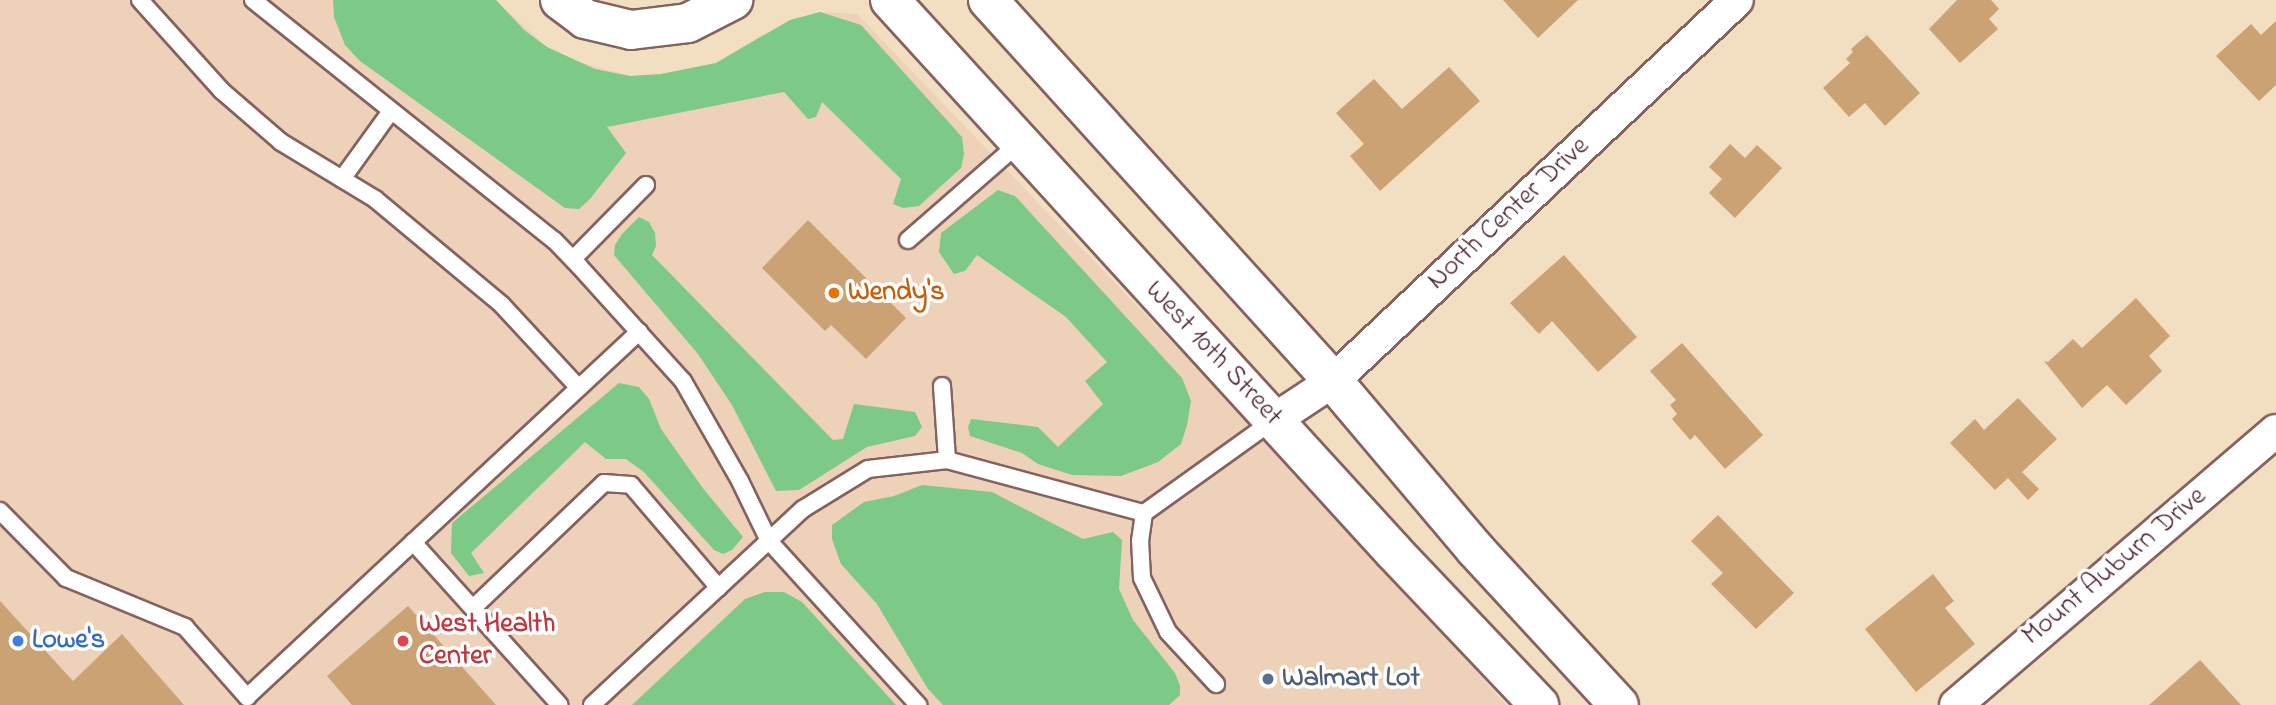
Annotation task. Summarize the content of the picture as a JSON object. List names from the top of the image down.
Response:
{
  "streets": {
    "main road": ["West 10th Street"],
    "street": ["North Center Drive", "Mount Auburn Drive"]
  },
  "crossings": [
    ["North Center Drive", "West 10th Street"]
  ],
  "places": [
    "Wendy's",
    "Lowe's",
    "West Health Center",
    "Walmart Lot"
  ]
}
